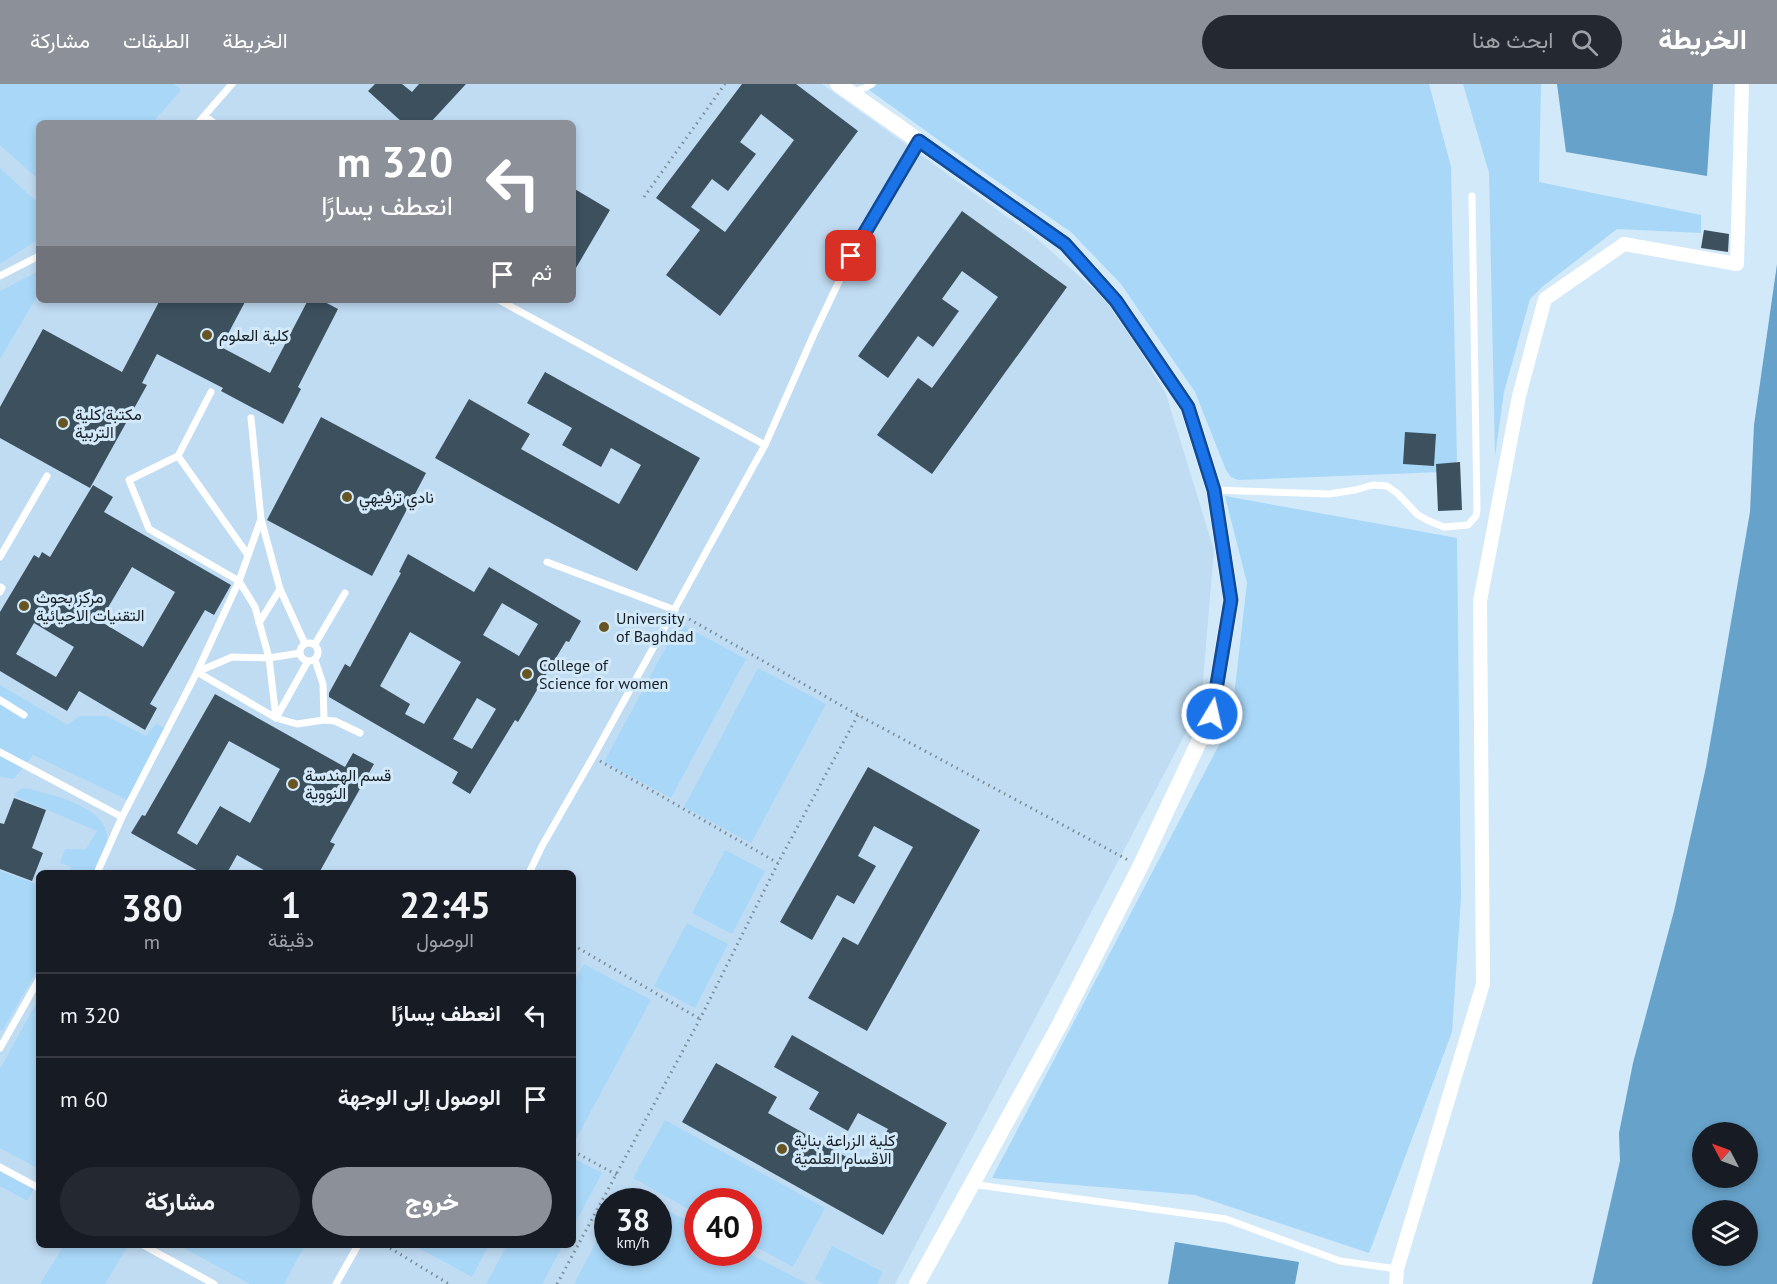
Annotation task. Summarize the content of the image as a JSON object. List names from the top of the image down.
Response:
{
  "places": [
    "كلية العلوم",
    "مكتبة كلية التربية",
    "نادي ترفيهي",
    "مركز بحوث التقنيات الاحيائية",
    "University of Baghdad",
    "College of Science for women",
    "قسم الهندسة النووية",
    "كلية الزراعة بناية الاقسام العلمية"
  ],
  "north": "top left",
  "page": {
    "header": "الخريطة",
    "search": "ابحث هنا",
    "nav": ["الخريطة", "الطبقات", "مشاركة"],
    "turn": ["320 m", "انعطف يسارًا"],
    "then": "ثم",
    "eta": [
      "22:45",
      "الوصول",
      "1",
      "دقيقة",
      "380",
      "m"
    ],
    "list": [
      {
        "name": "انعطف يسارًا",
        "value": "320 m"
      },
      {
        "name": "الوصول إلى الوجهة",
        "value": "60 m"
      }
    ],
    "buttons": ["خروج", "مشاركة"],
    "speed": "38 km/h",
    "limit": "40"
  }
}
